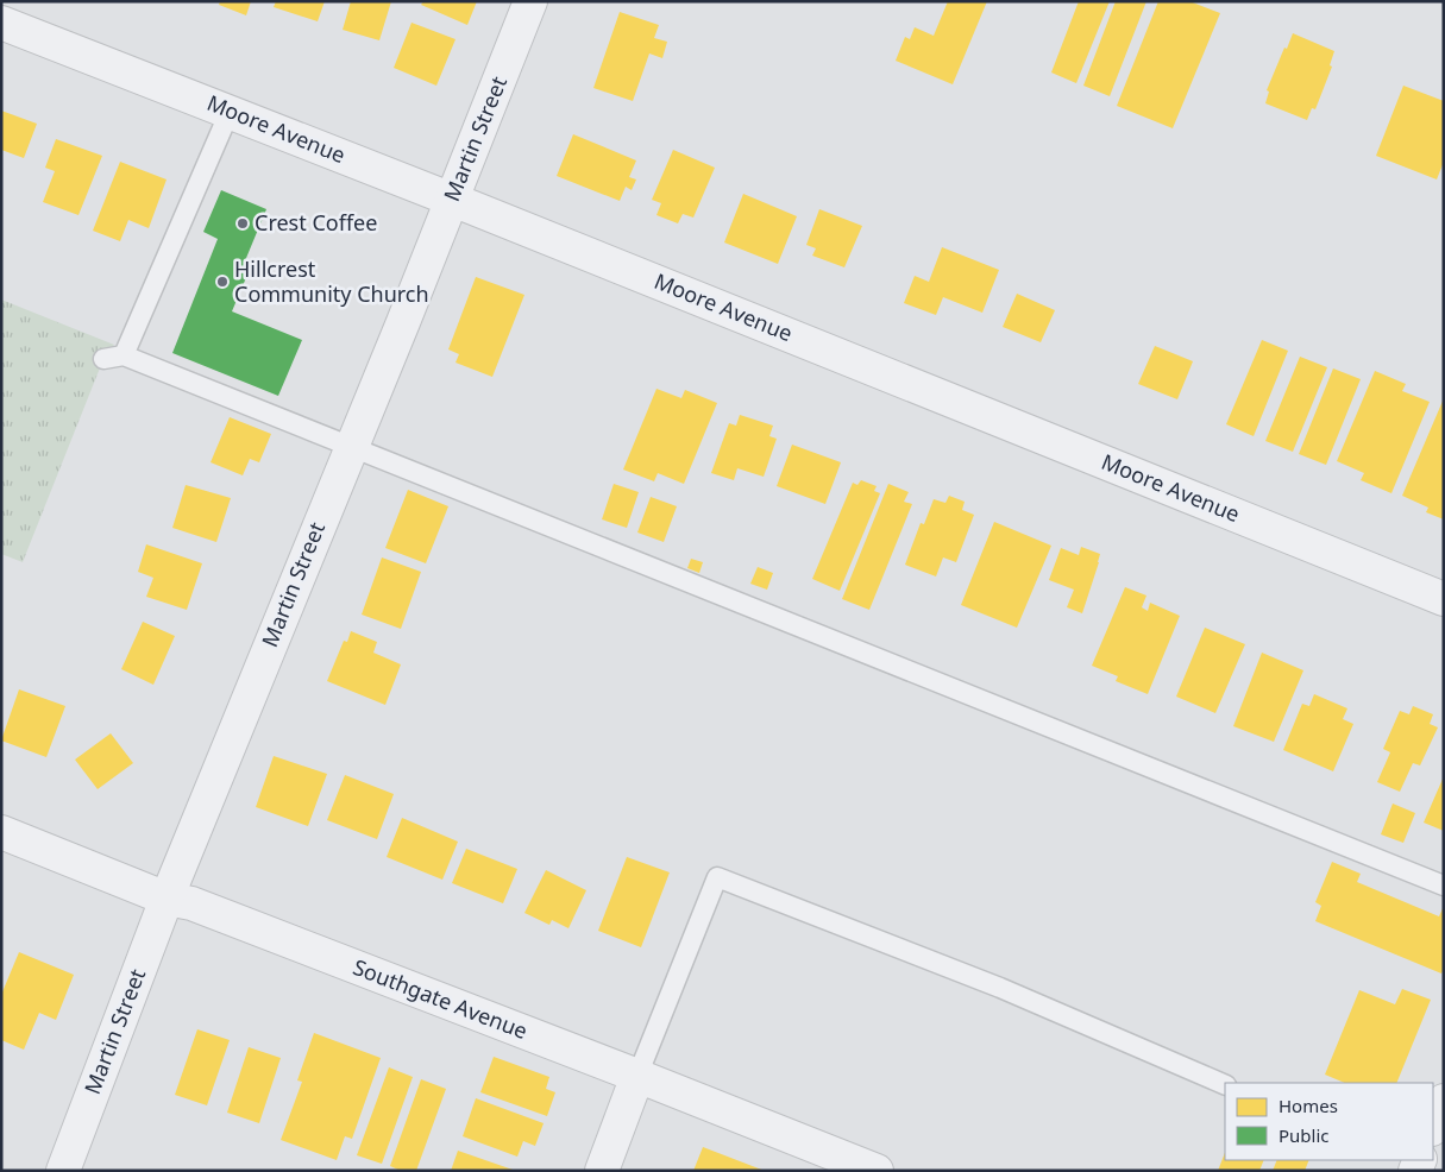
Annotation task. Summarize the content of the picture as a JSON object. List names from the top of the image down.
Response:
{
  "streets": {
    "street": ["Moore Avenue", "Martin Street", "Southgate Avenue"]
  },
  "crossings": [
    ["Moore Avenue", "Martin Street"],
    ["Martin Street", "Southgate Avenue"]
  ],
  "places": ["Crest Coffee", "Hillcrest Community Church"],
  "legend": ["Homes", "Public"]
}
